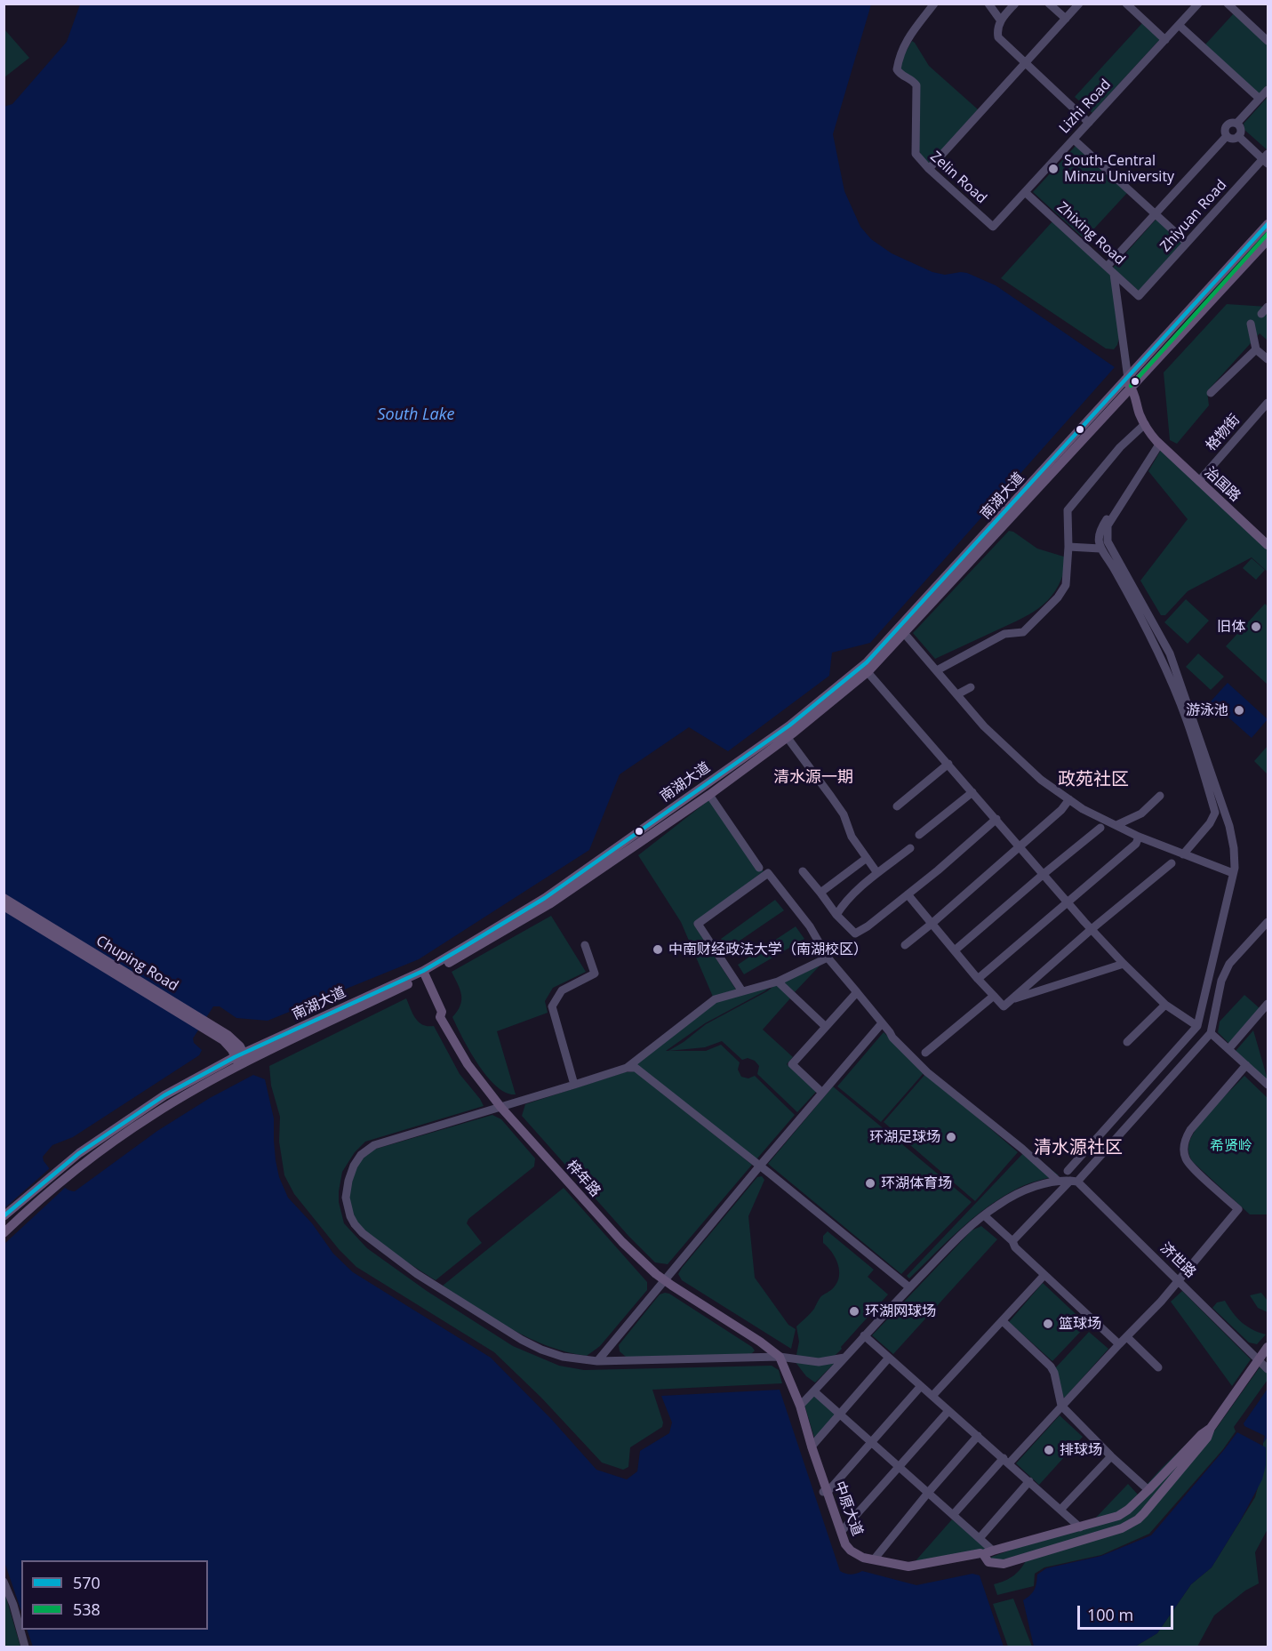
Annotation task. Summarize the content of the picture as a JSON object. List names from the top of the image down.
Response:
{
  "streets": {
    "main road": [
      "治国路",
      "南湖大道",
      "Chuping Road",
      "梓年路",
      "中原大道"
    ],
    "street": [
      "Lizhi Road",
      "Zelin Road",
      "Zhiyuan Road",
      "Zhixing Road",
      "格物街",
      "济世路"
    ]
  },
  "crossings": [
    ["Lizhi Road", "Zelin Road"],
    ["Lizhi Road", "Zhixing Road"],
    ["Zhiyuan Road", "Zhixing Road"],
    ["格物街", "治国路"],
    ["治国路", "南湖大道"],
    ["南湖大道", "Chuping Road"],
    ["南湖大道", "梓年路"],
    ["梓年路", "中原大道"],
    ["济世路", "中原大道"]
  ],
  "districts": ["清水源一期", "政苑社区", "清水源社区"],
  "water": ["South Lake"],
  "parks": ["希贤岭"],
  "places": [
    "South-Central Minzu University",
    "旧体",
    "游泳池",
    "中南财经政法大学（南湖校区）",
    "环湖足球场",
    "环湖体育场",
    "环湖网球场",
    "篮球场",
    "排球场"
  ],
  "lines": ["transit line 570", "transit line 538"],
  "legend": ["570", "538"],
  "scale_bar": "100 m"
}
